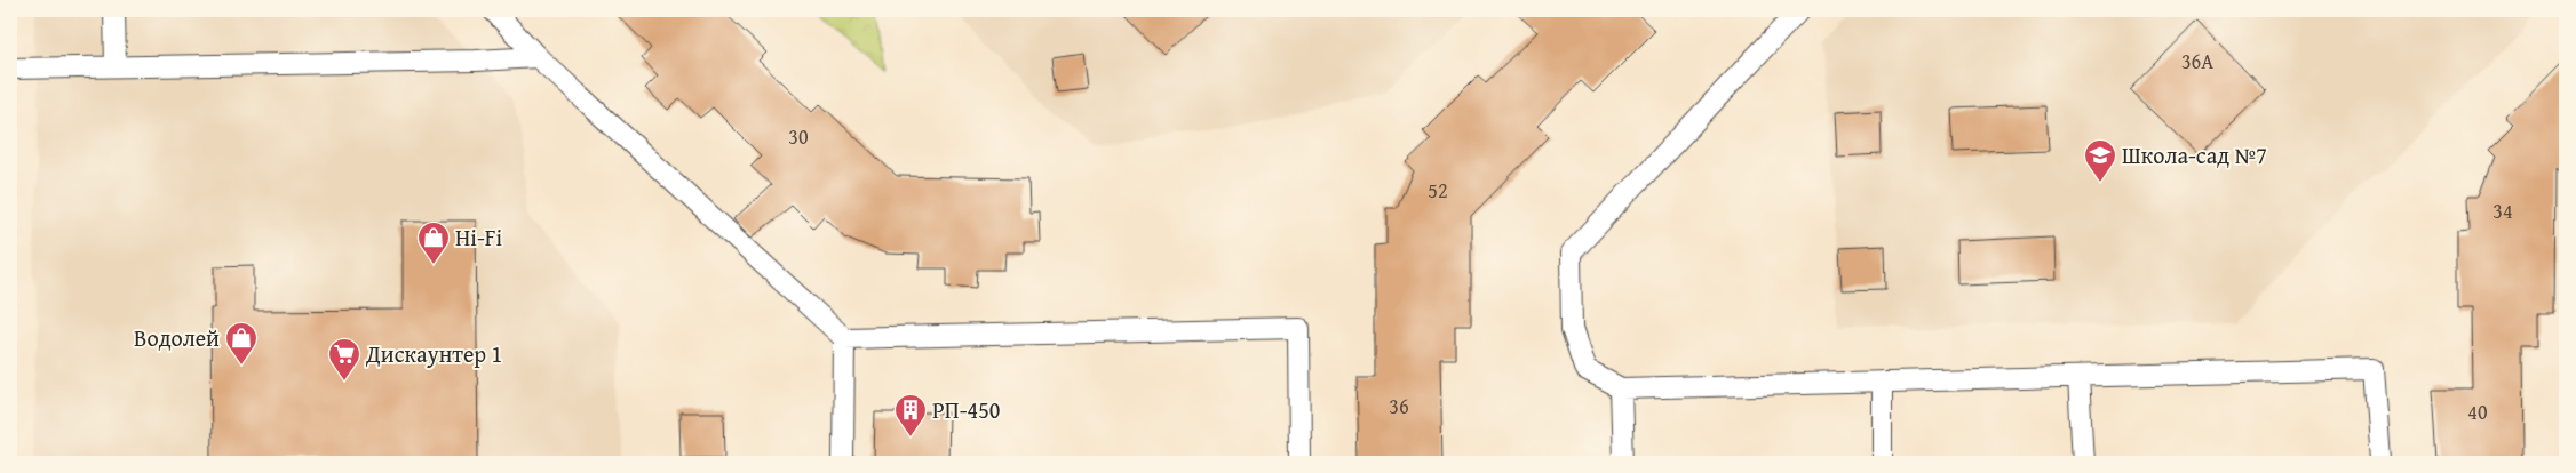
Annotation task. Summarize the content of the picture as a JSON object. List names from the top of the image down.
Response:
{
  "places": {
    "school or university": ["Школа-сад №7"],
    "shop": ["Hi-Fi", "Водолей"],
    "supermarket": ["Дискаунтер 1"],
    "building": ["РП-450"]
  },
  "house_numbers": [
    "36А",
    "30",
    "52",
    "34",
    "36",
    "40"
  ]
}
